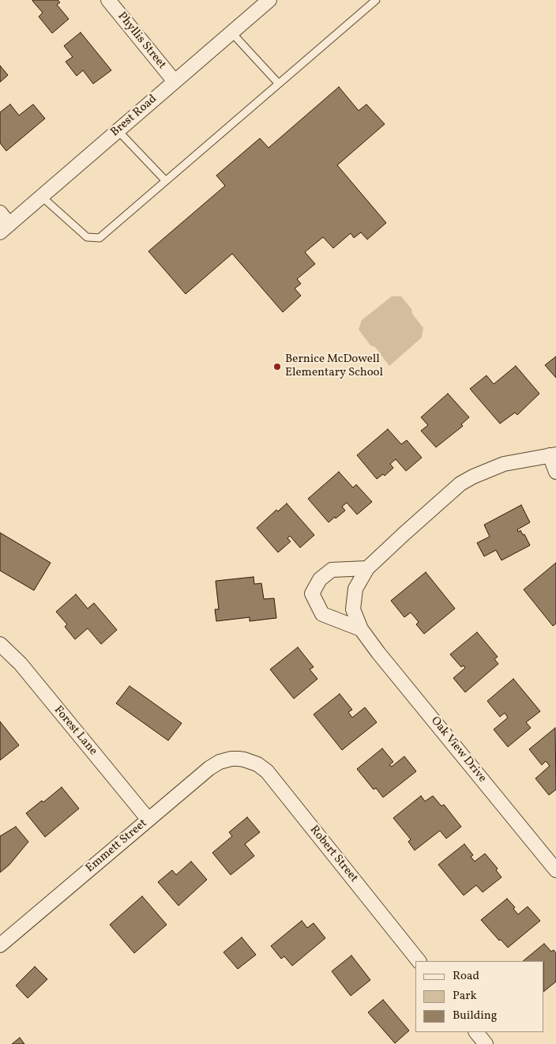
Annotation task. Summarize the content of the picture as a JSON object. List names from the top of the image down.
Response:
{
  "streets": {
    "street": [
      "Phyllis Street",
      "Brest Road",
      "Forest Lane",
      "Oak View Drive",
      "Emmett Street",
      "Robert Street"
    ]
  },
  "crossings": [
    ["Phyllis Street", "Brest Road"],
    ["Forest Lane", "Emmett Street"],
    ["Emmett Street", "Robert Street"]
  ],
  "places": ["Bernice McDowell Elementary School"],
  "legend": ["Road", "Park", "Building"]
}
